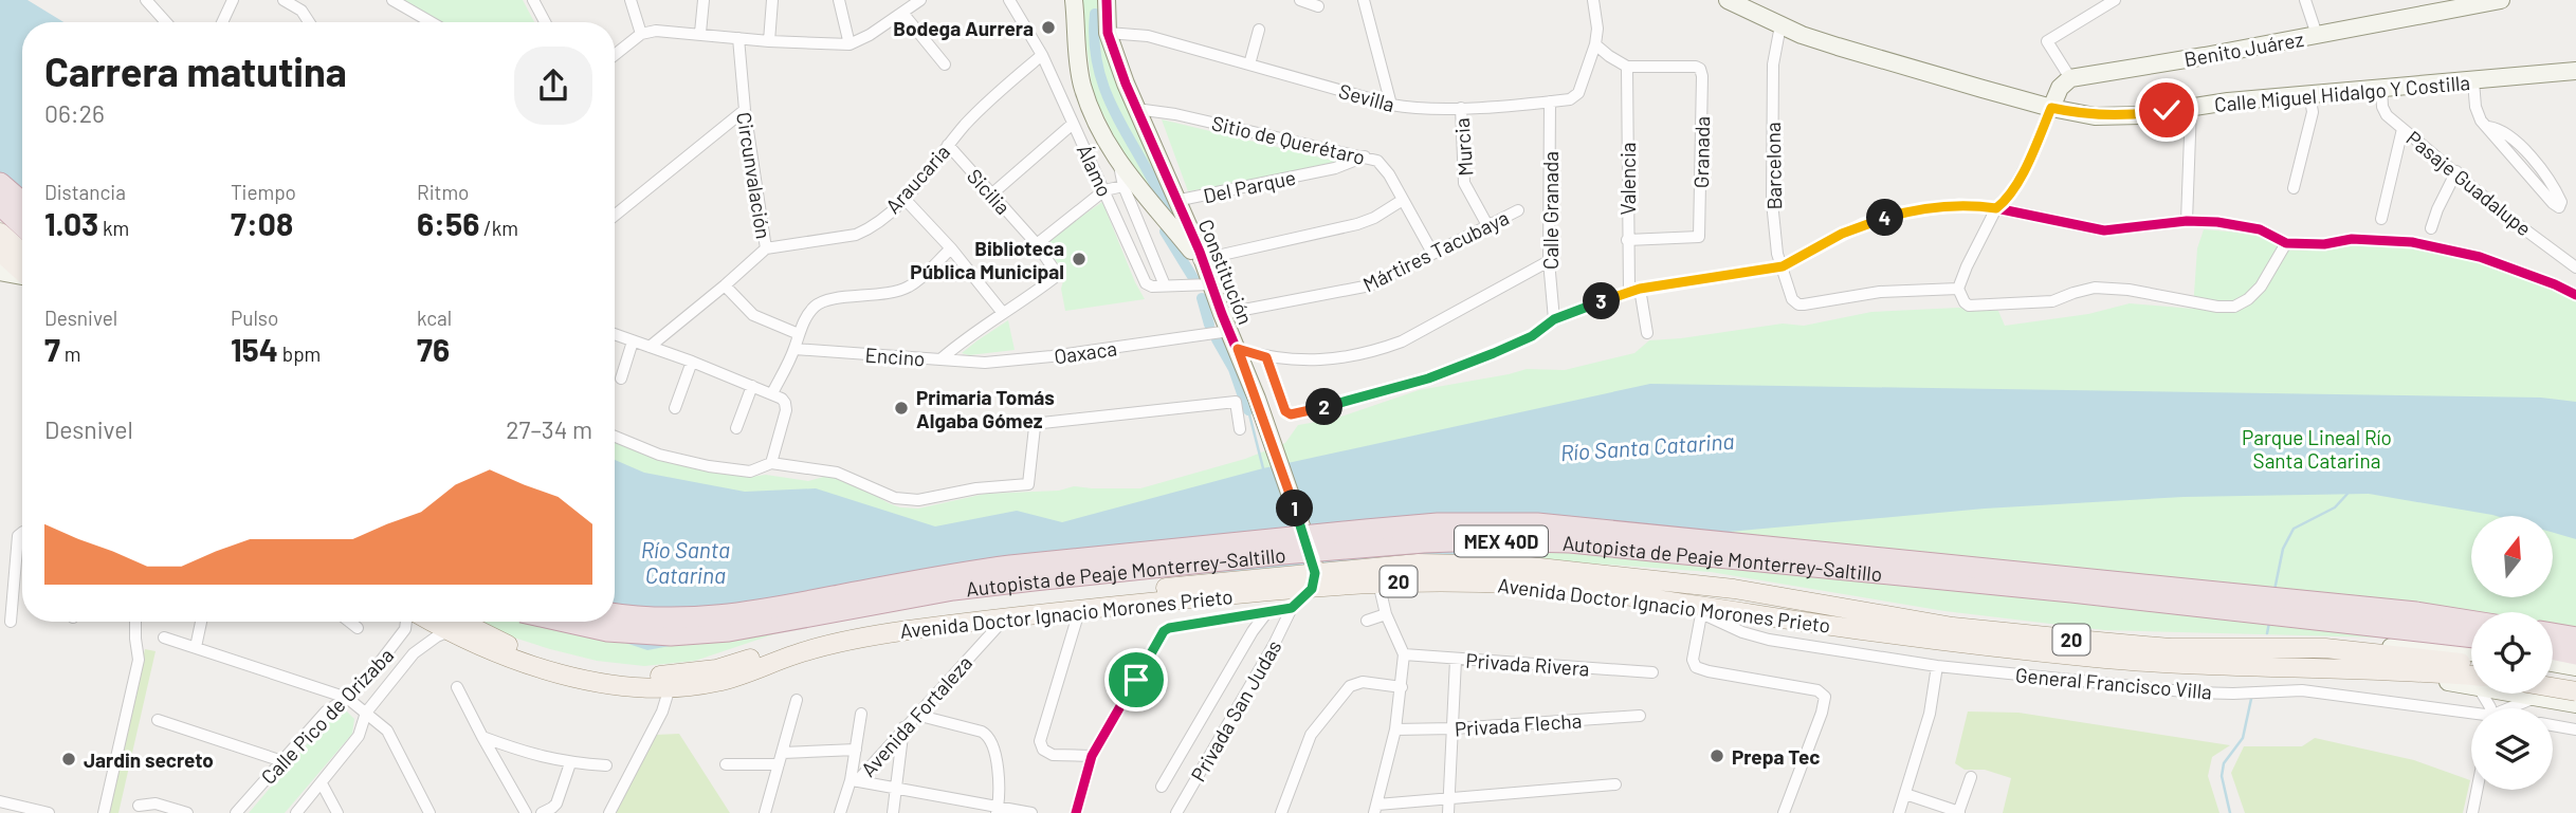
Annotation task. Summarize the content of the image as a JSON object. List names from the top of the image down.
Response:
{
  "streets": {
    "highway": ["MEX 40D", "Autopista de Peaje Monterrey-Saltillo"],
    "main road": ["20", "Avenida Doctor Ignacio Morones Prieto"],
    "street": [
      "Benito Juárez",
      "Calle Miguel Hidalgo Y Costilla",
      "Sevilla",
      "Sitio de Querétaro",
      "Murcia",
      "Granada",
      "Barcelona",
      "Álamo",
      "Circunvalación",
      "Araucaria",
      "Valencia",
      "Pasaje Guadalupe",
      "Del Parque",
      "Sicilia",
      "Calle Granada",
      "Mártires Tacubaya",
      "Constitución",
      "Oaxaca",
      "Encino",
      "Privada Rivera",
      "General Francisco Villa",
      "Privada San Judas",
      "Calle Pico de Orizaba",
      "Avenida Fortaleza",
      "Privada Flecha"
    ]
  },
  "crossings": [
    ["Calle Miguel Hidalgo Y Costilla", "Barcelona"],
    ["Calle Miguel Hidalgo Y Costilla", "Pasaje Guadalupe"],
    ["Sevilla", "Murcia"],
    ["Sevilla", "Calle Granada"],
    ["Sevilla", "Constitución"],
    ["Sitio de Querétaro", "Del Parque"],
    ["Sitio de Querétaro", "Mártires Tacubaya"],
    ["Sitio de Querétaro", "Constitución"],
    ["Murcia", "Mártires Tacubaya"],
    ["Granada", "Valencia"],
    ["Barcelona", "Pasaje Guadalupe"],
    ["Álamo", "Araucaria"],
    ["Circunvalación", "Araucaria"],
    ["Araucaria", "Sicilia"],
    ["Valencia", "Pasaje Guadalupe"],
    ["Pasaje Guadalupe", "Calle Granada"],
    ["Del Parque", "Constitución"],
    ["Sicilia", "Encino"],
    ["Mártires Tacubaya", "Constitución"],
    ["Constitución", "Oaxaca"],
    ["Constitución", "Avenida Doctor Ignacio Morones Prieto"],
    ["Oaxaca", "Encino"],
    ["Avenida Doctor Ignacio Morones Prieto", "General Francisco Villa"],
    ["Avenida Doctor Ignacio Morones Prieto", "Calle Pico de Orizaba"],
    ["Avenida Doctor Ignacio Morones Prieto", "Avenida Fortaleza"]
  ],
  "water": ["Río Santa Catarina"],
  "parks": ["Parque Lineal Río Santa Catarina"],
  "places": [
    "Bodega Aurrera",
    "Biblioteca Pública Municipal",
    "Primaria Tomás Algaba Gómez",
    "Prepa Tec",
    "Jardin secreto"
  ],
  "north": "top",
  "page": {
    "heading": ["Carrera matutina", "06:26"],
    "stats": [
      ["Distancia", "1.03 km"],
      ["Tiempo", "7:08"],
      ["Ritmo", "6:56 /km"],
      ["Desnivel", "7 m"],
      ["Pulso", "154 bpm"],
      ["kcal", "76"]
    ],
    "pins": [
      "4",
      "3",
      "2",
      "1"
    ],
    "chart": ["Desnivel", "27–34 m"]
  }
}
